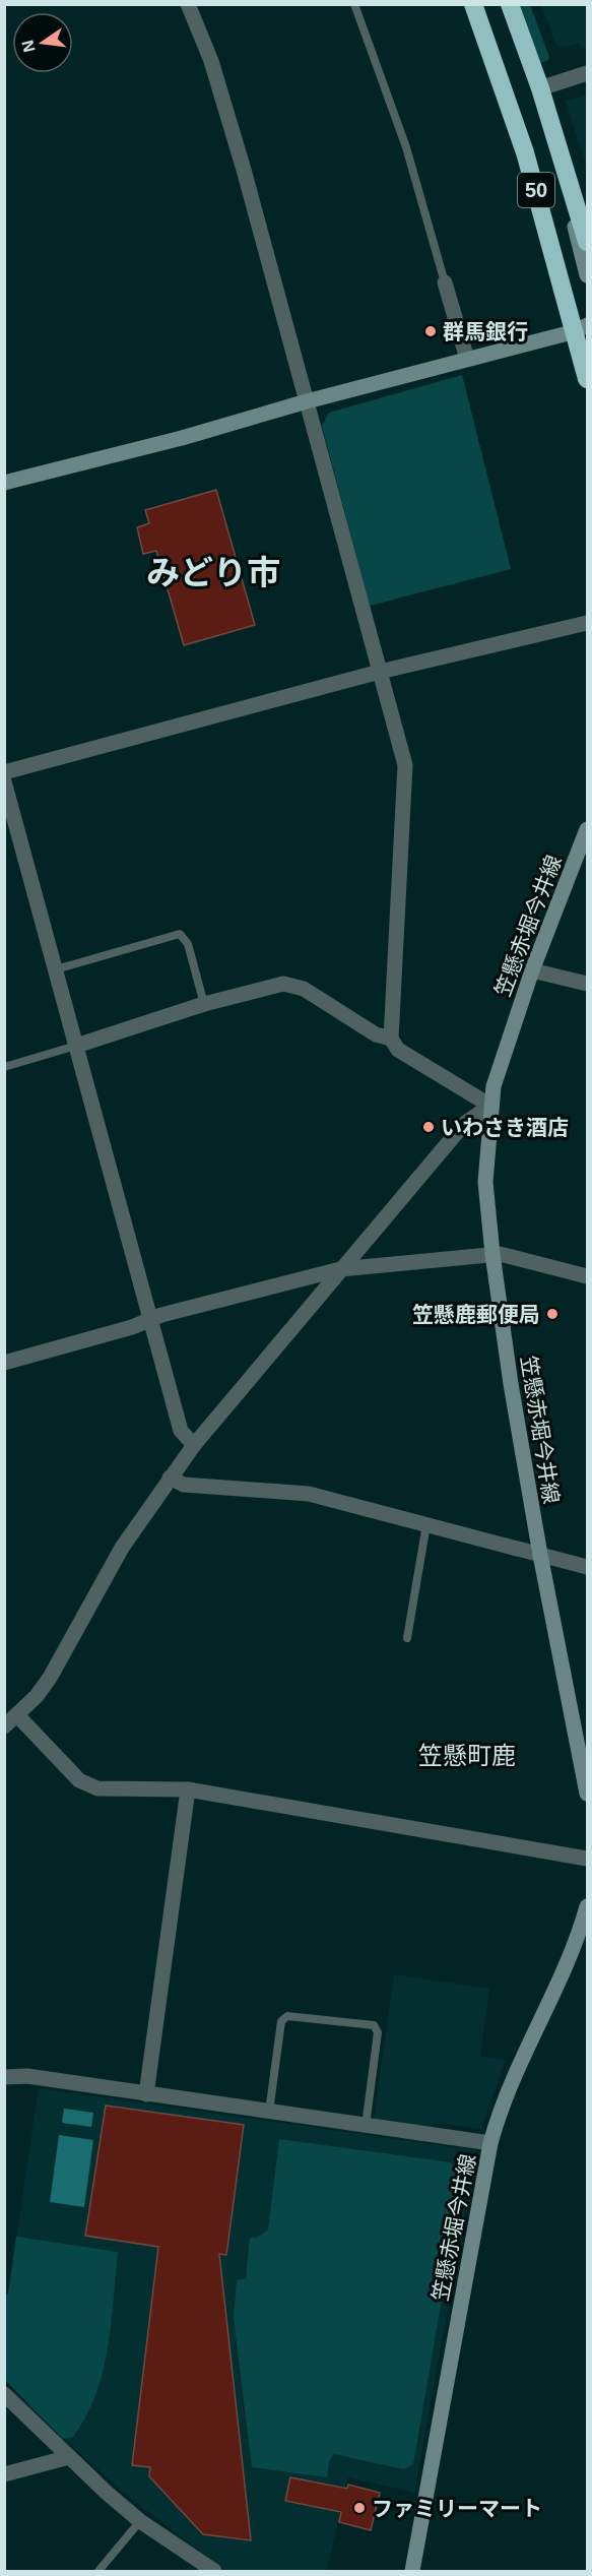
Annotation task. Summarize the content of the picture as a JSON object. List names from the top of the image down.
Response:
{
  "streets": {
    "highway": ["50"],
    "main road": ["笠懸赤堀今井線"]
  },
  "districts": ["みどり市", "笠懸町鹿"],
  "places": [
    "群馬銀行",
    "いわさき酒店",
    "笠懸鹿郵便局",
    "ファミリーマート"
  ],
  "north": "left"
}
